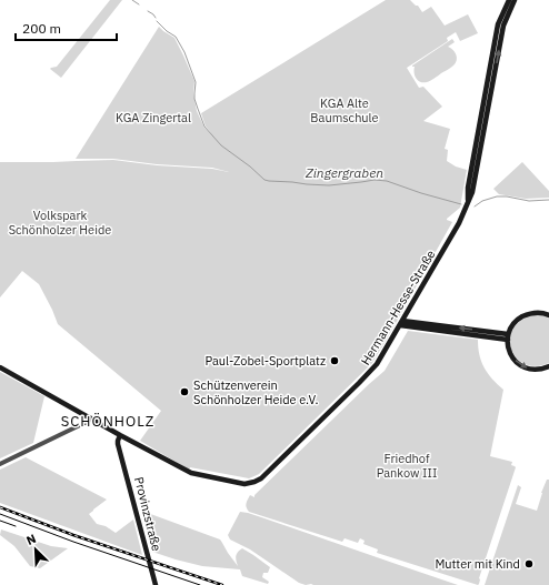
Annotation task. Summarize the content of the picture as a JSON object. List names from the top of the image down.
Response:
{
  "streets": {
    "main road": ["Hermann-Hesse-Straße", "Provinzstraße"]
  },
  "crossings": [
    ["Hermann-Hesse-Straße", "Provinzstraße"]
  ],
  "districts": ["SCHÖNHOLZ"],
  "water": ["Zingergraben"],
  "parks": [
    "KGA Alte Baumschule",
    "KGA Zingertal",
    "Volkspark Schönholzer Heide",
    "Friedhof Pankow III"
  ],
  "places": ["Paul-Zobel-Sportplatz", "Schützenverein Schönholzer Heide e.V.", "Mutter mit Kind"],
  "scale_bar": "200 m",
  "north": "top left"
}
